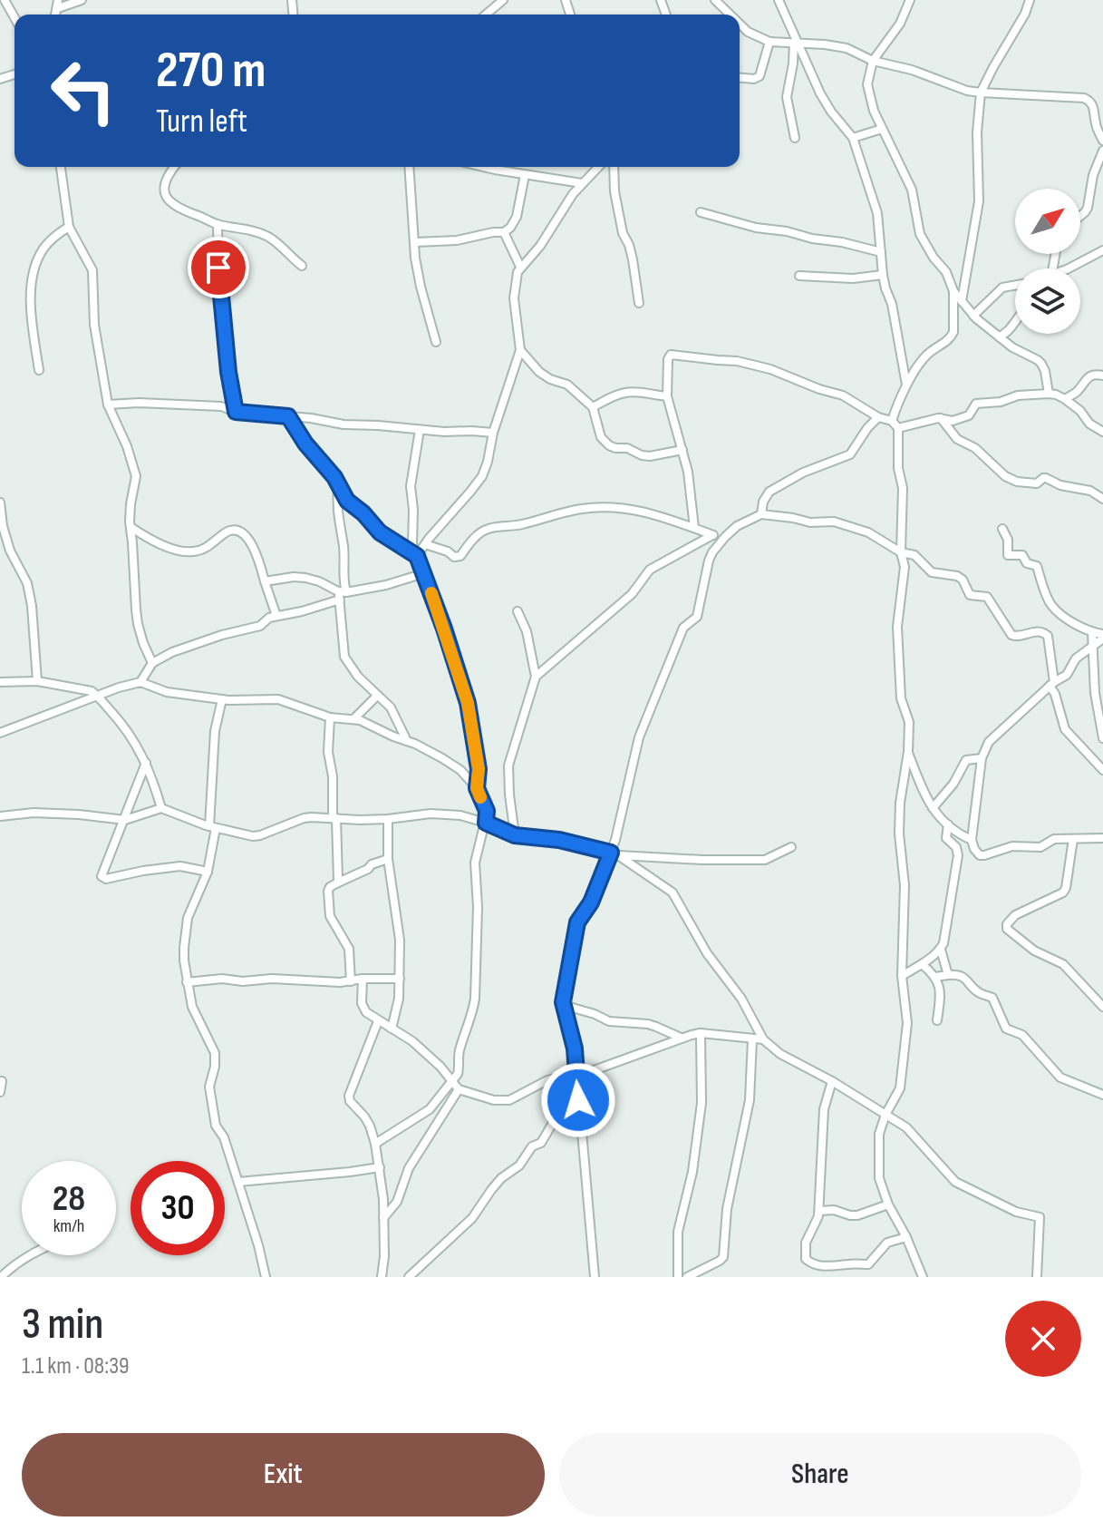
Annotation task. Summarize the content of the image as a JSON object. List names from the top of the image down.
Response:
{
  "north": "top right",
  "page": {
    "turn": ["270 m", "Turn left"],
    "speed": "28 km/h",
    "limit": "30",
    "heading": ["3 min", "1.1 km · 08:39"],
    "buttons": ["Exit", "Share"]
  }
}
